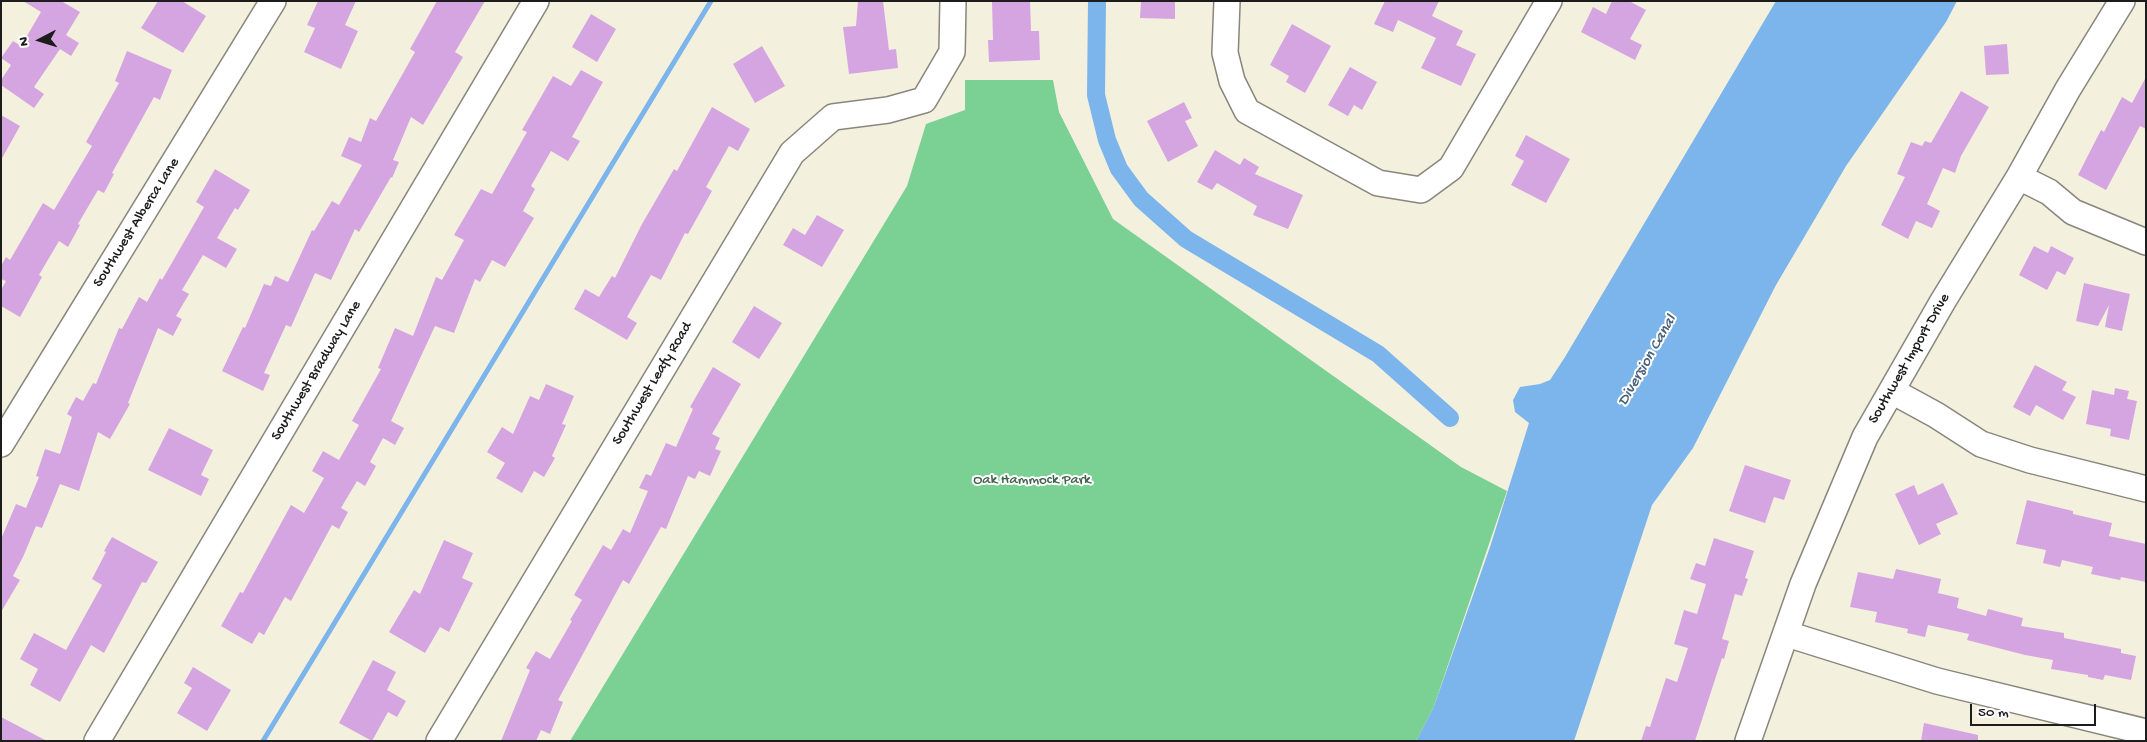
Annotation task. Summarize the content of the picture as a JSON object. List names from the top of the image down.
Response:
{
  "streets": {
    "street": [
      "Southwest Alberca Lane",
      "Southwest Import Drive",
      "Southwest Bradway Lane",
      "Southwest Leafy Road"
    ]
  },
  "water": ["Diversion Canal"],
  "parks": ["Oak Hammock Park"],
  "scale_bar": "50 m",
  "north": "left"
}
